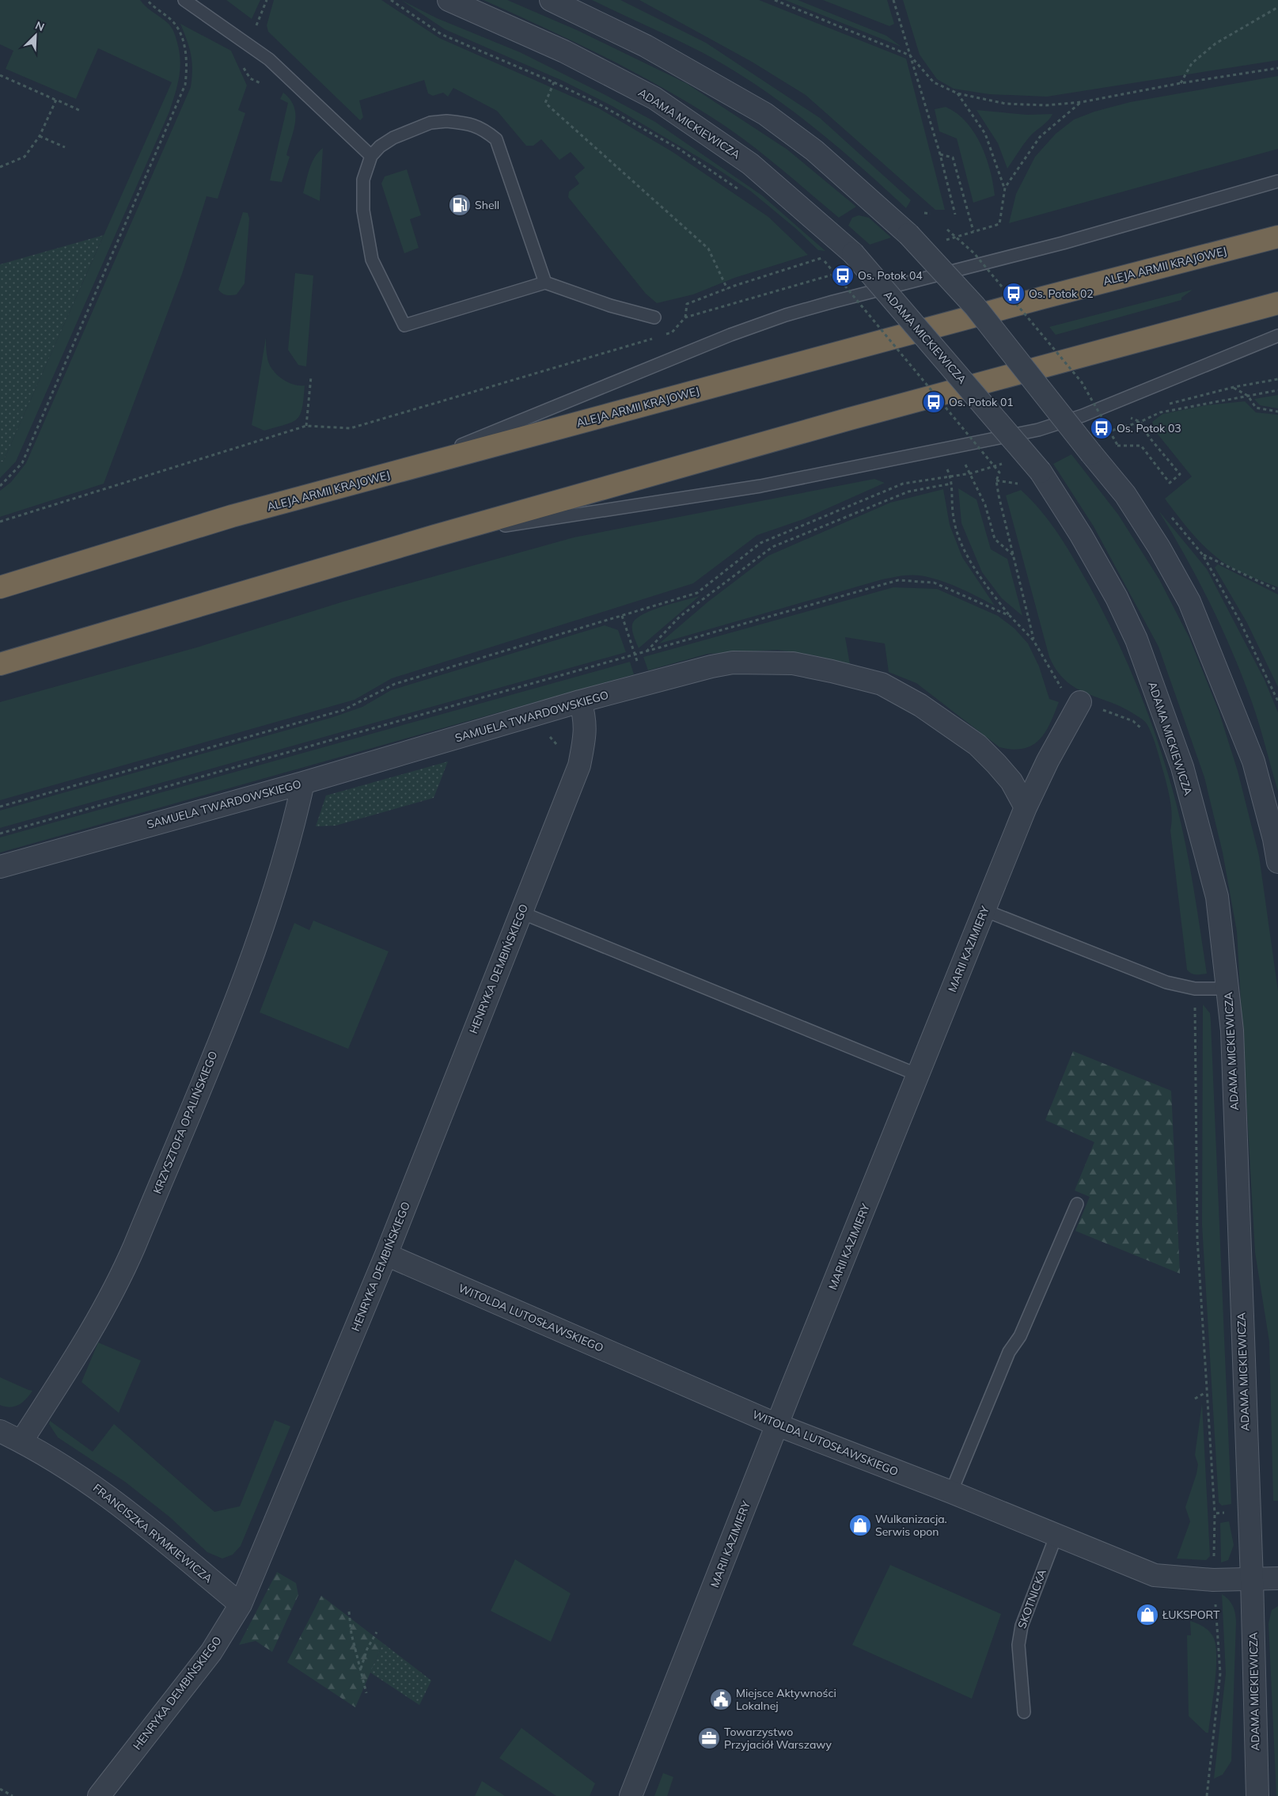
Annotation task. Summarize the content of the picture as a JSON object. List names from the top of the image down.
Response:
{
  "streets": {
    "highway": ["ALEJA ARMII KRAJOWEJ"],
    "street": [
      "ADAMA MICKIEWICZA",
      "SAMUELA TWARDOWSKIEGO",
      "MARII KAZIMIERY",
      "HENRYKA DEMBIŃSKIEGO",
      "KRZYSZTOFA OPALIŃSKIEGO",
      "WITOLDA LUTOSŁAWSKIEGO",
      "FRANCISZKA RYMKIEWICZA"
    ],
    "lane": ["SKOTNICKA"]
  },
  "crossings": [
    ["ADAMA MICKIEWICZA", "WITOLDA LUTOSŁAWSKIEGO"],
    ["SAMUELA TWARDOWSKIEGO", "MARII KAZIMIERY"],
    ["SAMUELA TWARDOWSKIEGO", "HENRYKA DEMBIŃSKIEGO"],
    ["SAMUELA TWARDOWSKIEGO", "KRZYSZTOFA OPALIŃSKIEGO"],
    ["MARII KAZIMIERY", "WITOLDA LUTOSŁAWSKIEGO"],
    ["HENRYKA DEMBIŃSKIEGO", "WITOLDA LUTOSŁAWSKIEGO"],
    ["HENRYKA DEMBIŃSKIEGO", "FRANCISZKA RYMKIEWICZA"],
    ["KRZYSZTOFA OPALIŃSKIEGO", "FRANCISZKA RYMKIEWICZA"],
    ["WITOLDA LUTOSŁAWSKIEGO", "SKOTNICKA"]
  ],
  "places": {
    "fuel station": ["Shell"],
    "bus stop": [
      "Os. Potok 04",
      "Os. Potok 02",
      "Os. Potok 01",
      "Os. Potok 03"
    ],
    "shop": ["Wulkanizacja. Serwis opon", "ŁUKSPORT"],
    "public building": ["Miejsce Aktywności Lokalnej"],
    "office": ["Towarzystwo Przyjaciół Warszawy"]
  },
  "north": "top right"
}
